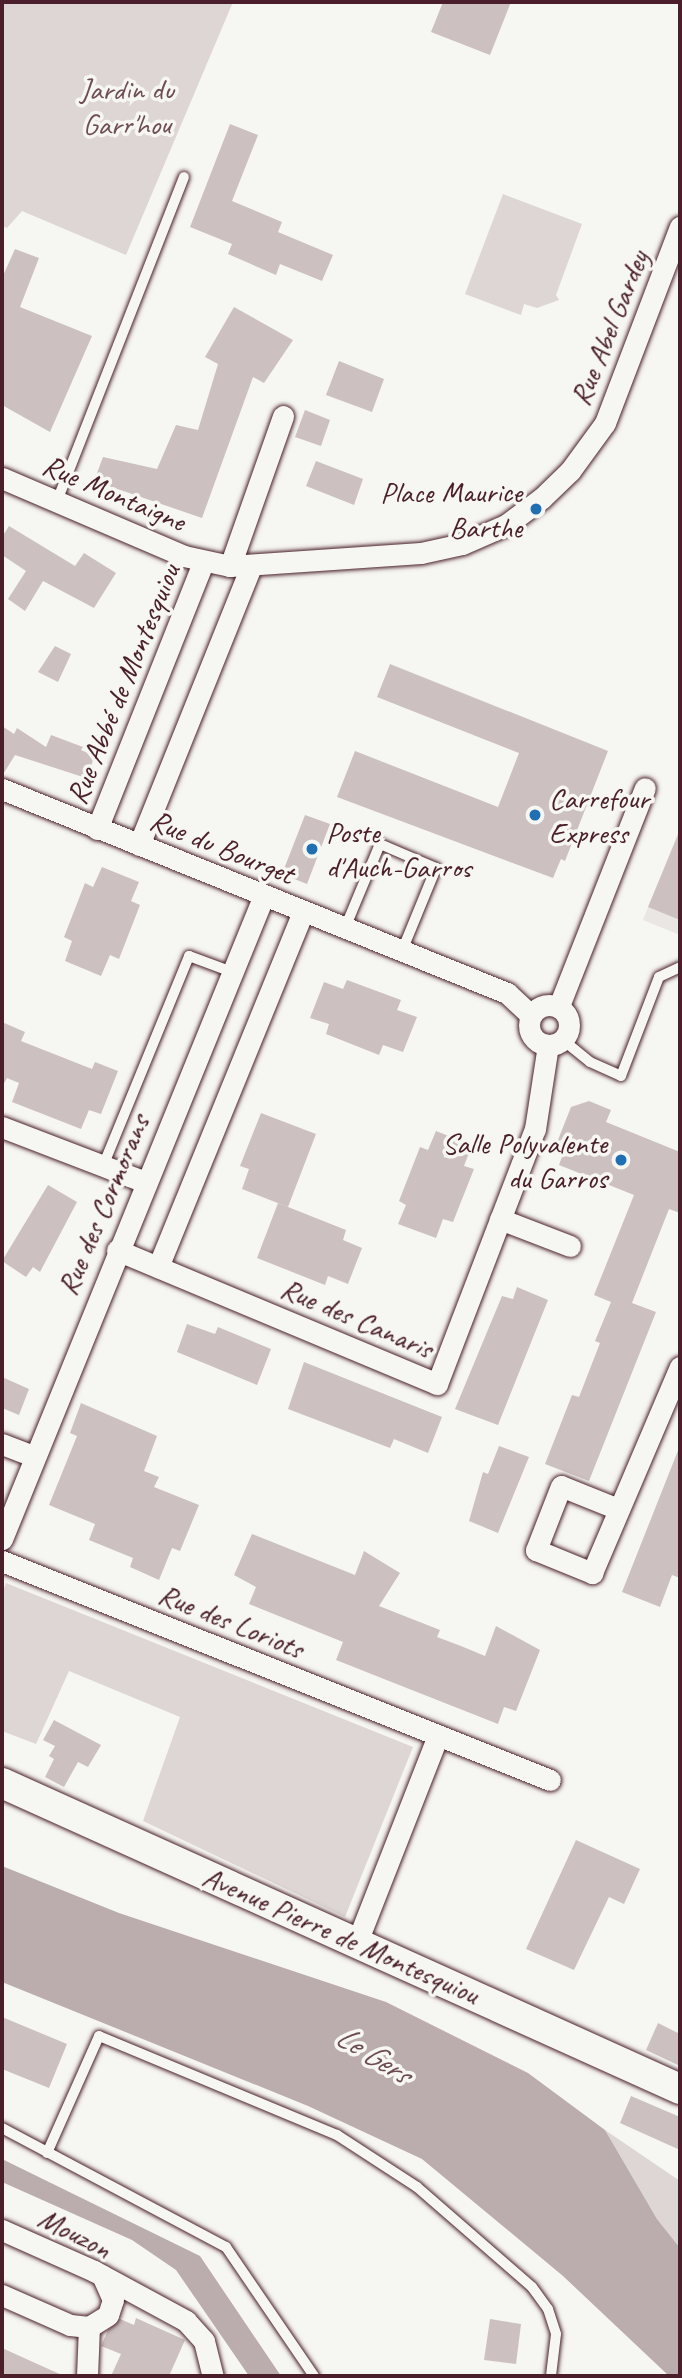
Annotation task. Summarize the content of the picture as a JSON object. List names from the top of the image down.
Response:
{
  "streets": {
    "street": [
      "Rue Abel Gardey",
      "Rue Montaigne",
      "Rue Abbé de Montesquiou",
      "Rue du Bourget",
      "Rue des Cormorans",
      "Rue des Canaris",
      "Rue des Loriots",
      "Avenue Pierre de Montesquiou",
      "Mouzon"
    ]
  },
  "crossings": [
    ["Rue Abel Gardey", "Rue Montaigne"],
    ["Rue Abel Gardey", "Rue Abbé de Montesquiou"],
    ["Rue Montaigne", "Rue Abbé de Montesquiou"],
    ["Rue Abbé de Montesquiou", "Rue du Bourget"],
    ["Rue du Bourget", "Rue des Cormorans"],
    ["Rue du Bourget", "Rue des Canaris"],
    ["Rue des Cormorans", "Rue des Canaris"]
  ],
  "water": ["Le Gers"],
  "parks": ["Jardin du Garr'hou"],
  "places": [
    "Place Maurice Barthe",
    "Carrefour Express",
    "Poste d'Auch-Garros",
    "Salle Polyvalente du Garros"
  ]
}
